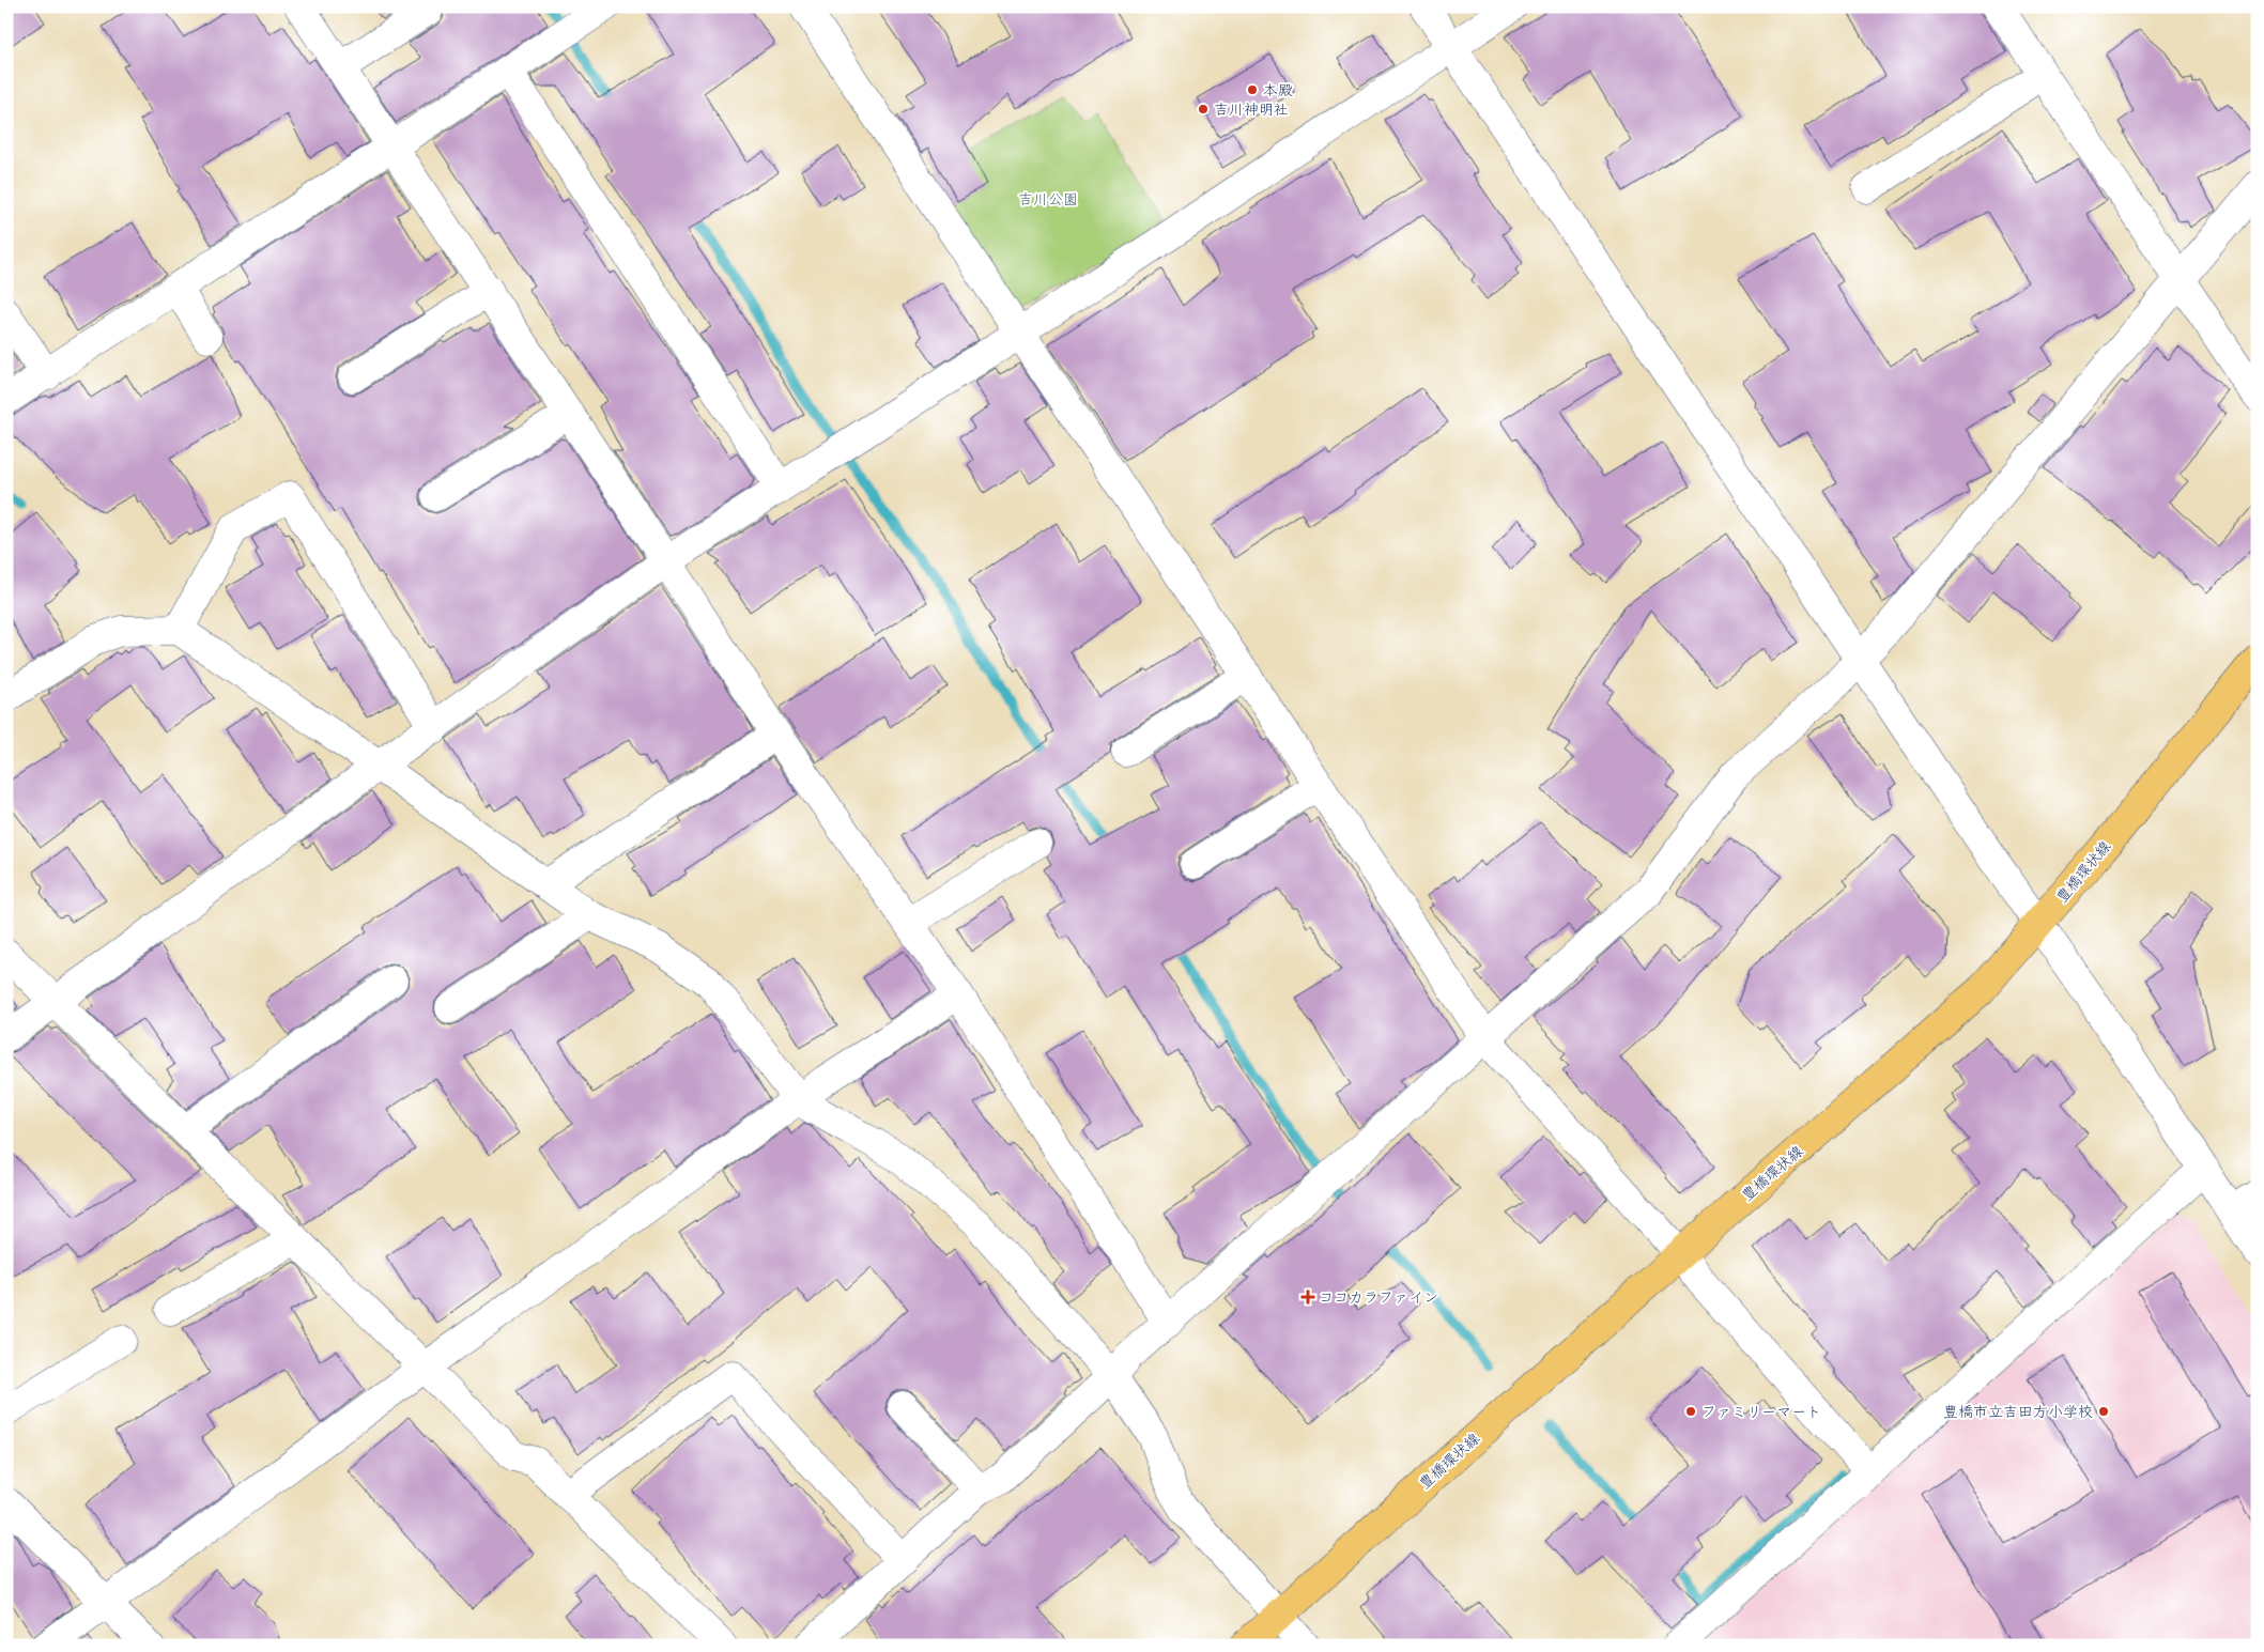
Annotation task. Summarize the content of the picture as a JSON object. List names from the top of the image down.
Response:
{
  "streets": {
    "main road": ["豊橋環状線"]
  },
  "parks": ["吉川公園"],
  "places": {
    "other": [
      "本殿",
      "吉川神明社",
      "ファミリーマート",
      "豊橋市立吉田方小学校"
    ],
    "health": ["ココカラファイン"]
  }
}
